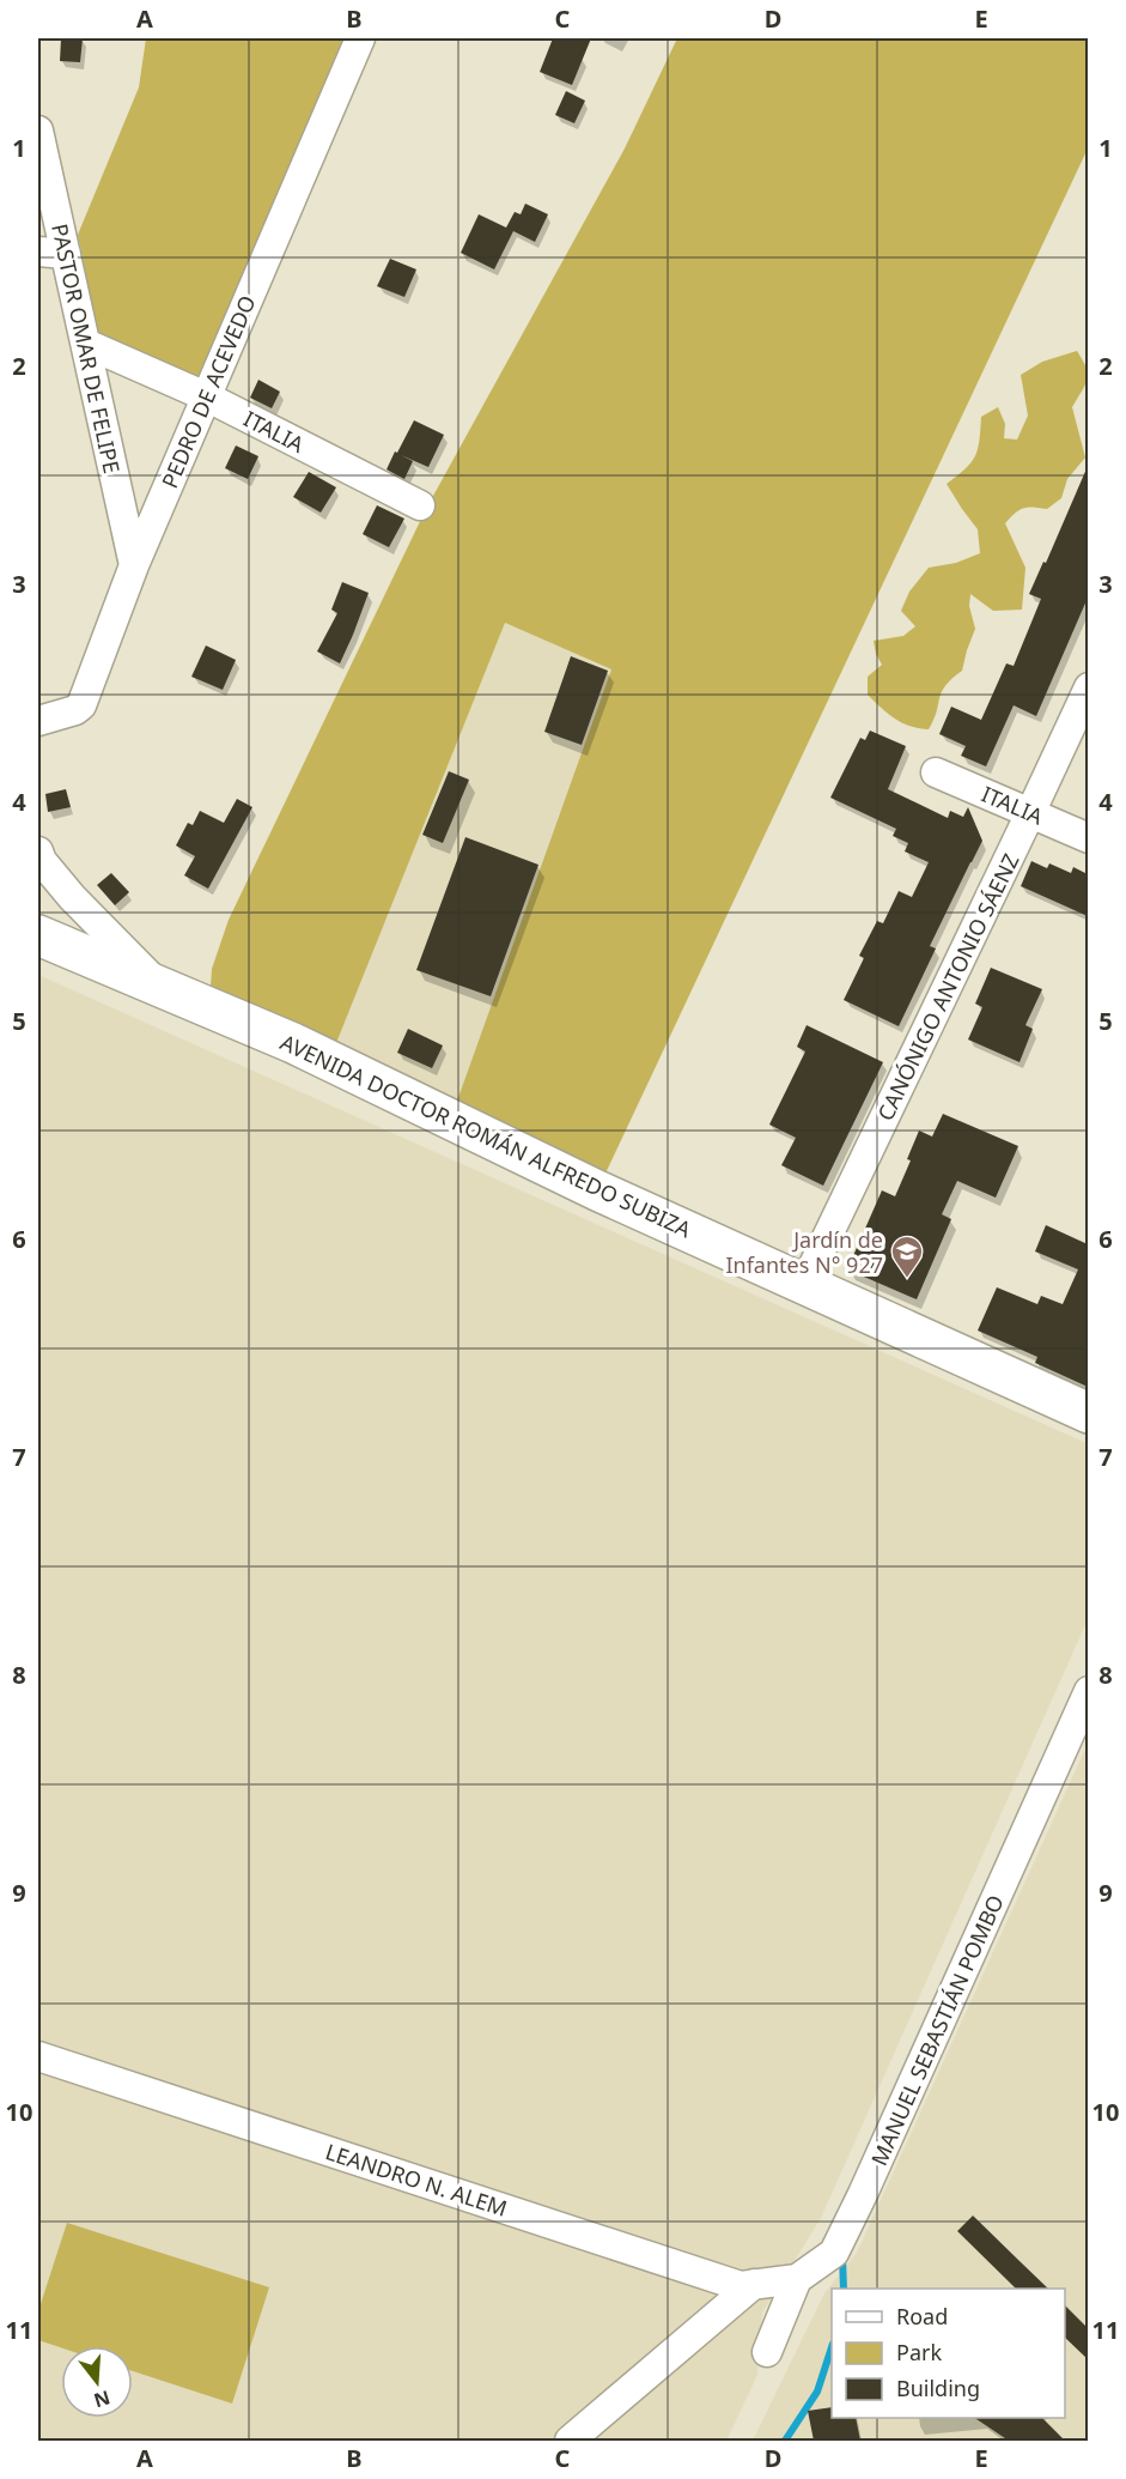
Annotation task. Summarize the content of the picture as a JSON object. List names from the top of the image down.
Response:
{
  "streets": {
    "main road": ["AVENIDA DOCTOR ROMÁN ALFREDO SUBIZA"],
    "street": [
      "PASTOR OMAR DE FELIPE",
      "PEDRO DE ACEVEDO",
      "ITALIA",
      "CANÓNIGO ANTONIO SÁENZ",
      "MANUEL SEBASTIÁN POMBO",
      "LEANDRO N. ALEM"
    ]
  },
  "crossings": [
    ["PASTOR OMAR DE FELIPE", "PEDRO DE ACEVEDO"],
    ["PASTOR OMAR DE FELIPE", "ITALIA"],
    ["PEDRO DE ACEVEDO", "ITALIA"],
    ["ITALIA", "CANÓNIGO ANTONIO SÁENZ"],
    ["CANÓNIGO ANTONIO SÁENZ", "AVENIDA DOCTOR ROMÁN ALFREDO SUBIZA"],
    ["MANUEL SEBASTIÁN POMBO", "LEANDRO N. ALEM"]
  ],
  "places": {
    "school or university": ["Jardín de Infantes N° 927"]
  },
  "legend": ["Road", "Park", "Building"],
  "north": "bottom",
  "grid": {
    "columns": [
      "A",
      "B",
      "C",
      "D",
      "E"
    ],
    "rows": [
      "1",
      "2",
      "3",
      "4",
      "5",
      "6",
      "7",
      "8",
      "9",
      "10",
      "11"
    ]
  }
}
